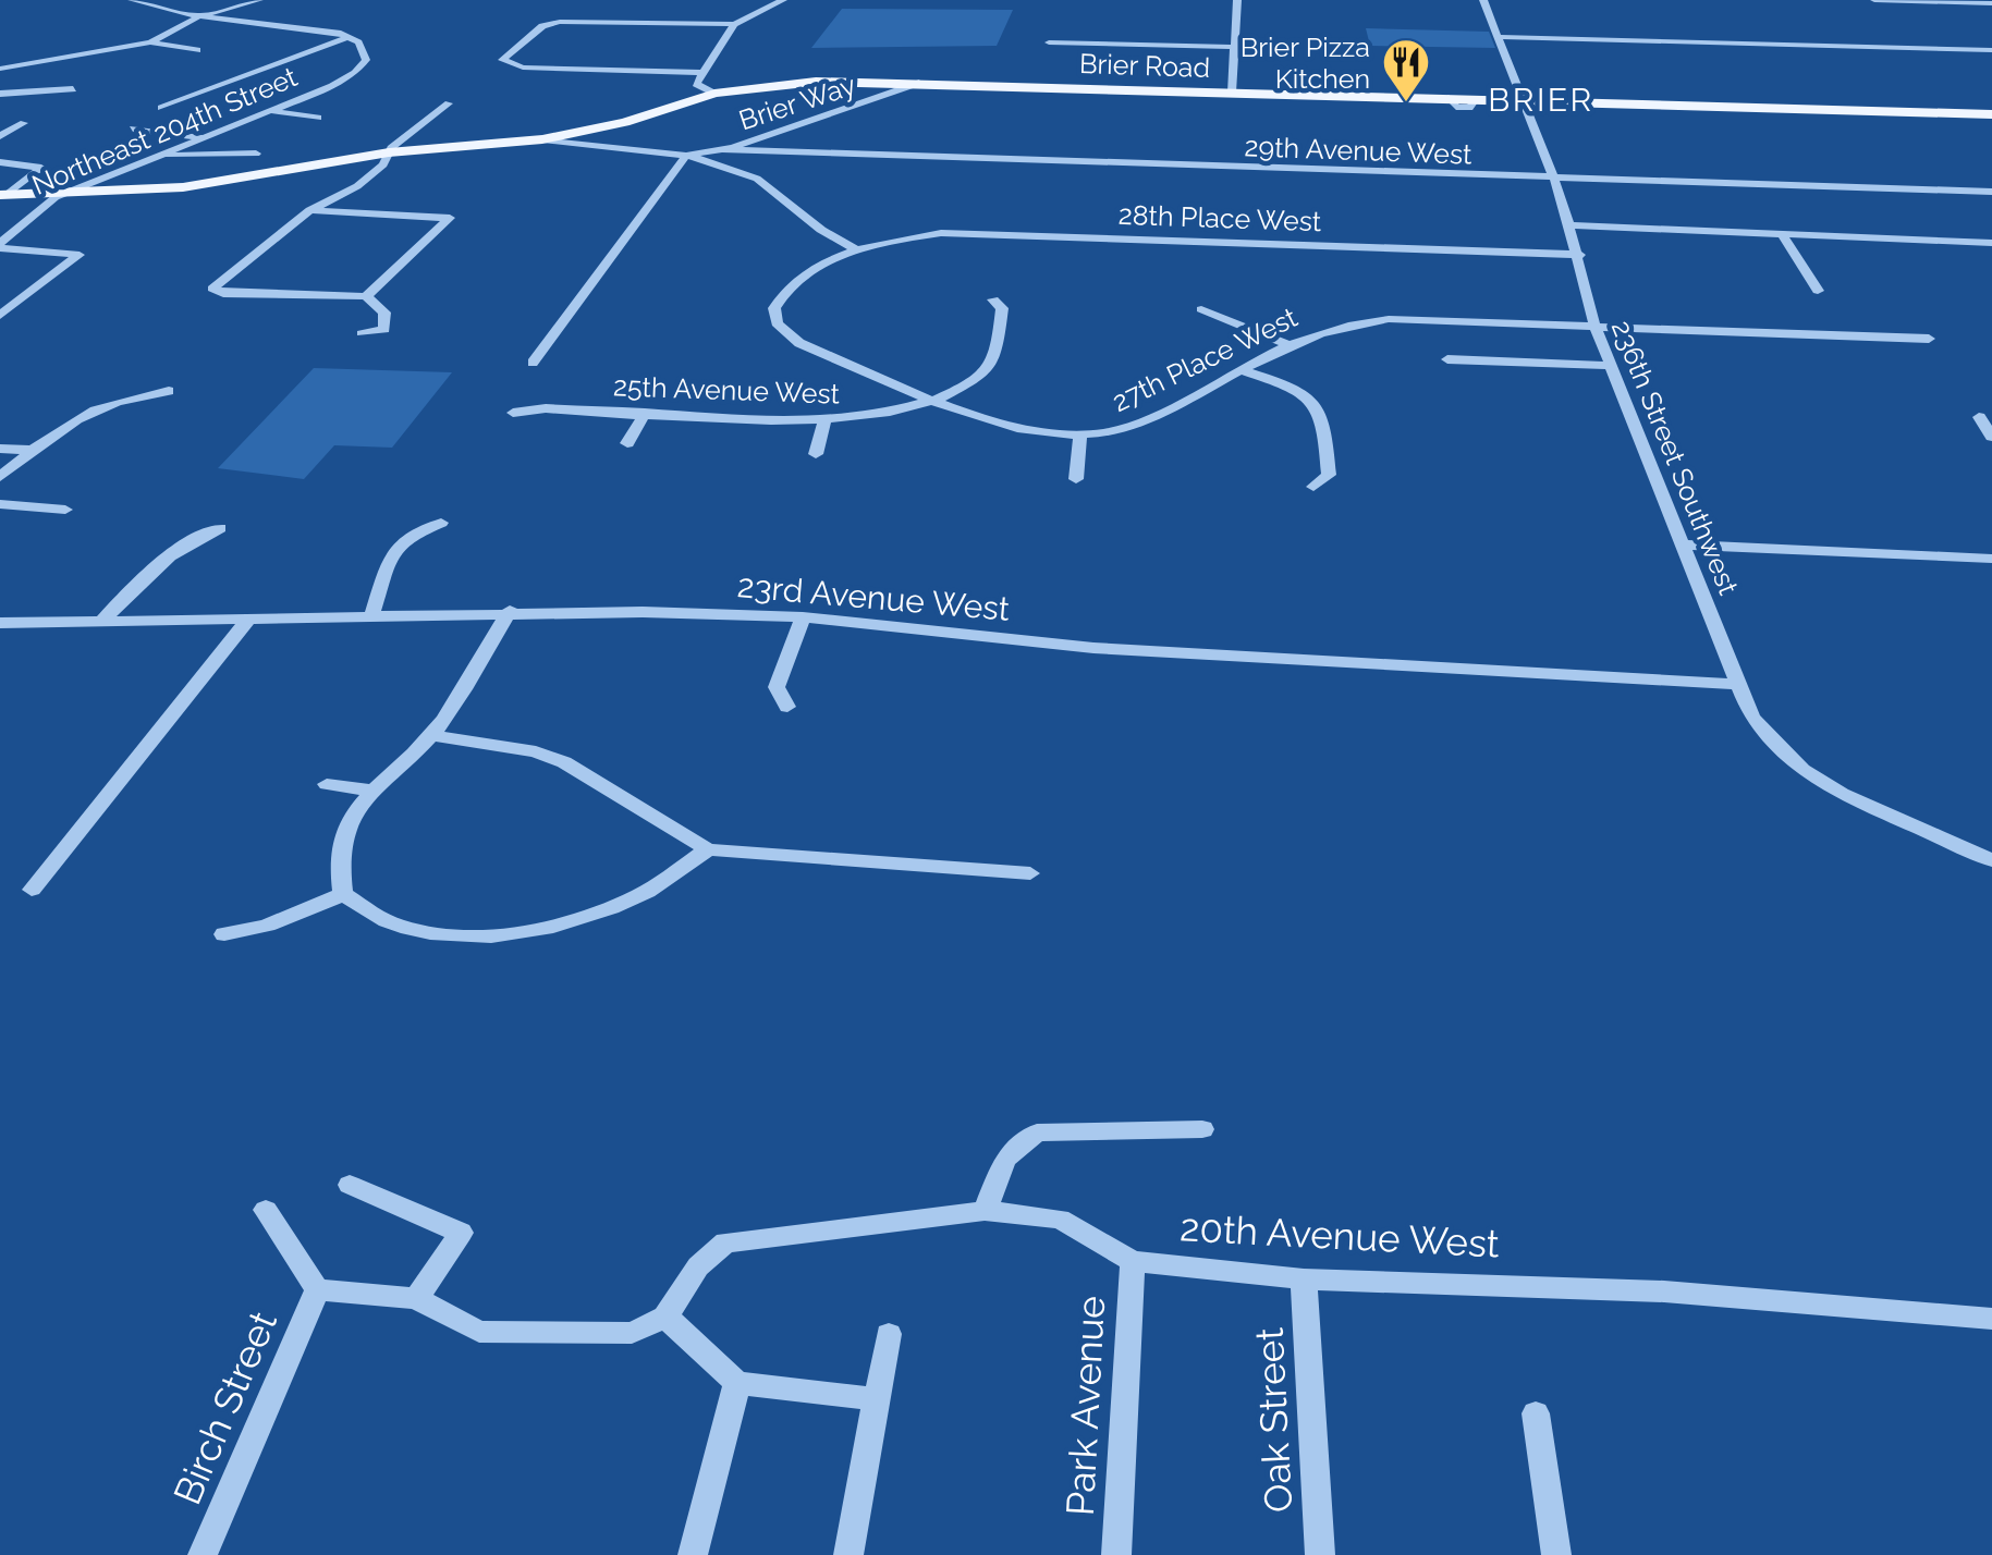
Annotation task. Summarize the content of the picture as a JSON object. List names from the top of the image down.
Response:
{
  "streets": {
    "main road": ["Brier Road"],
    "street": [
      "Brier Way",
      "Northeast 204th Street",
      "29th Avenue West",
      "28th Place West",
      "27th Place West",
      "25th Avenue West",
      "236th Street Southwest",
      "23rd Avenue West",
      "20th Avenue West",
      "Park Avenue",
      "Birch Street",
      "Oak Street"
    ]
  },
  "crossings": [
    ["Brier Road", "Brier Way"],
    ["Brier Road", "Northeast 204th Street"],
    ["Brier Road", "236th Street Southwest"],
    ["Brier Way", "29th Avenue West"],
    ["29th Avenue West", "236th Street Southwest"],
    ["28th Place West", "27th Place West"],
    ["28th Place West", "236th Street Southwest"],
    ["27th Place West", "25th Avenue West"],
    ["27th Place West", "236th Street Southwest"],
    ["236th Street Southwest", "23rd Avenue West"],
    ["20th Avenue West", "Park Avenue"],
    ["20th Avenue West", "Oak Street"]
  ],
  "districts": ["BRIER"],
  "places": {
    "restaurant": ["Brier Pizza Kitchen"]
  }
}
